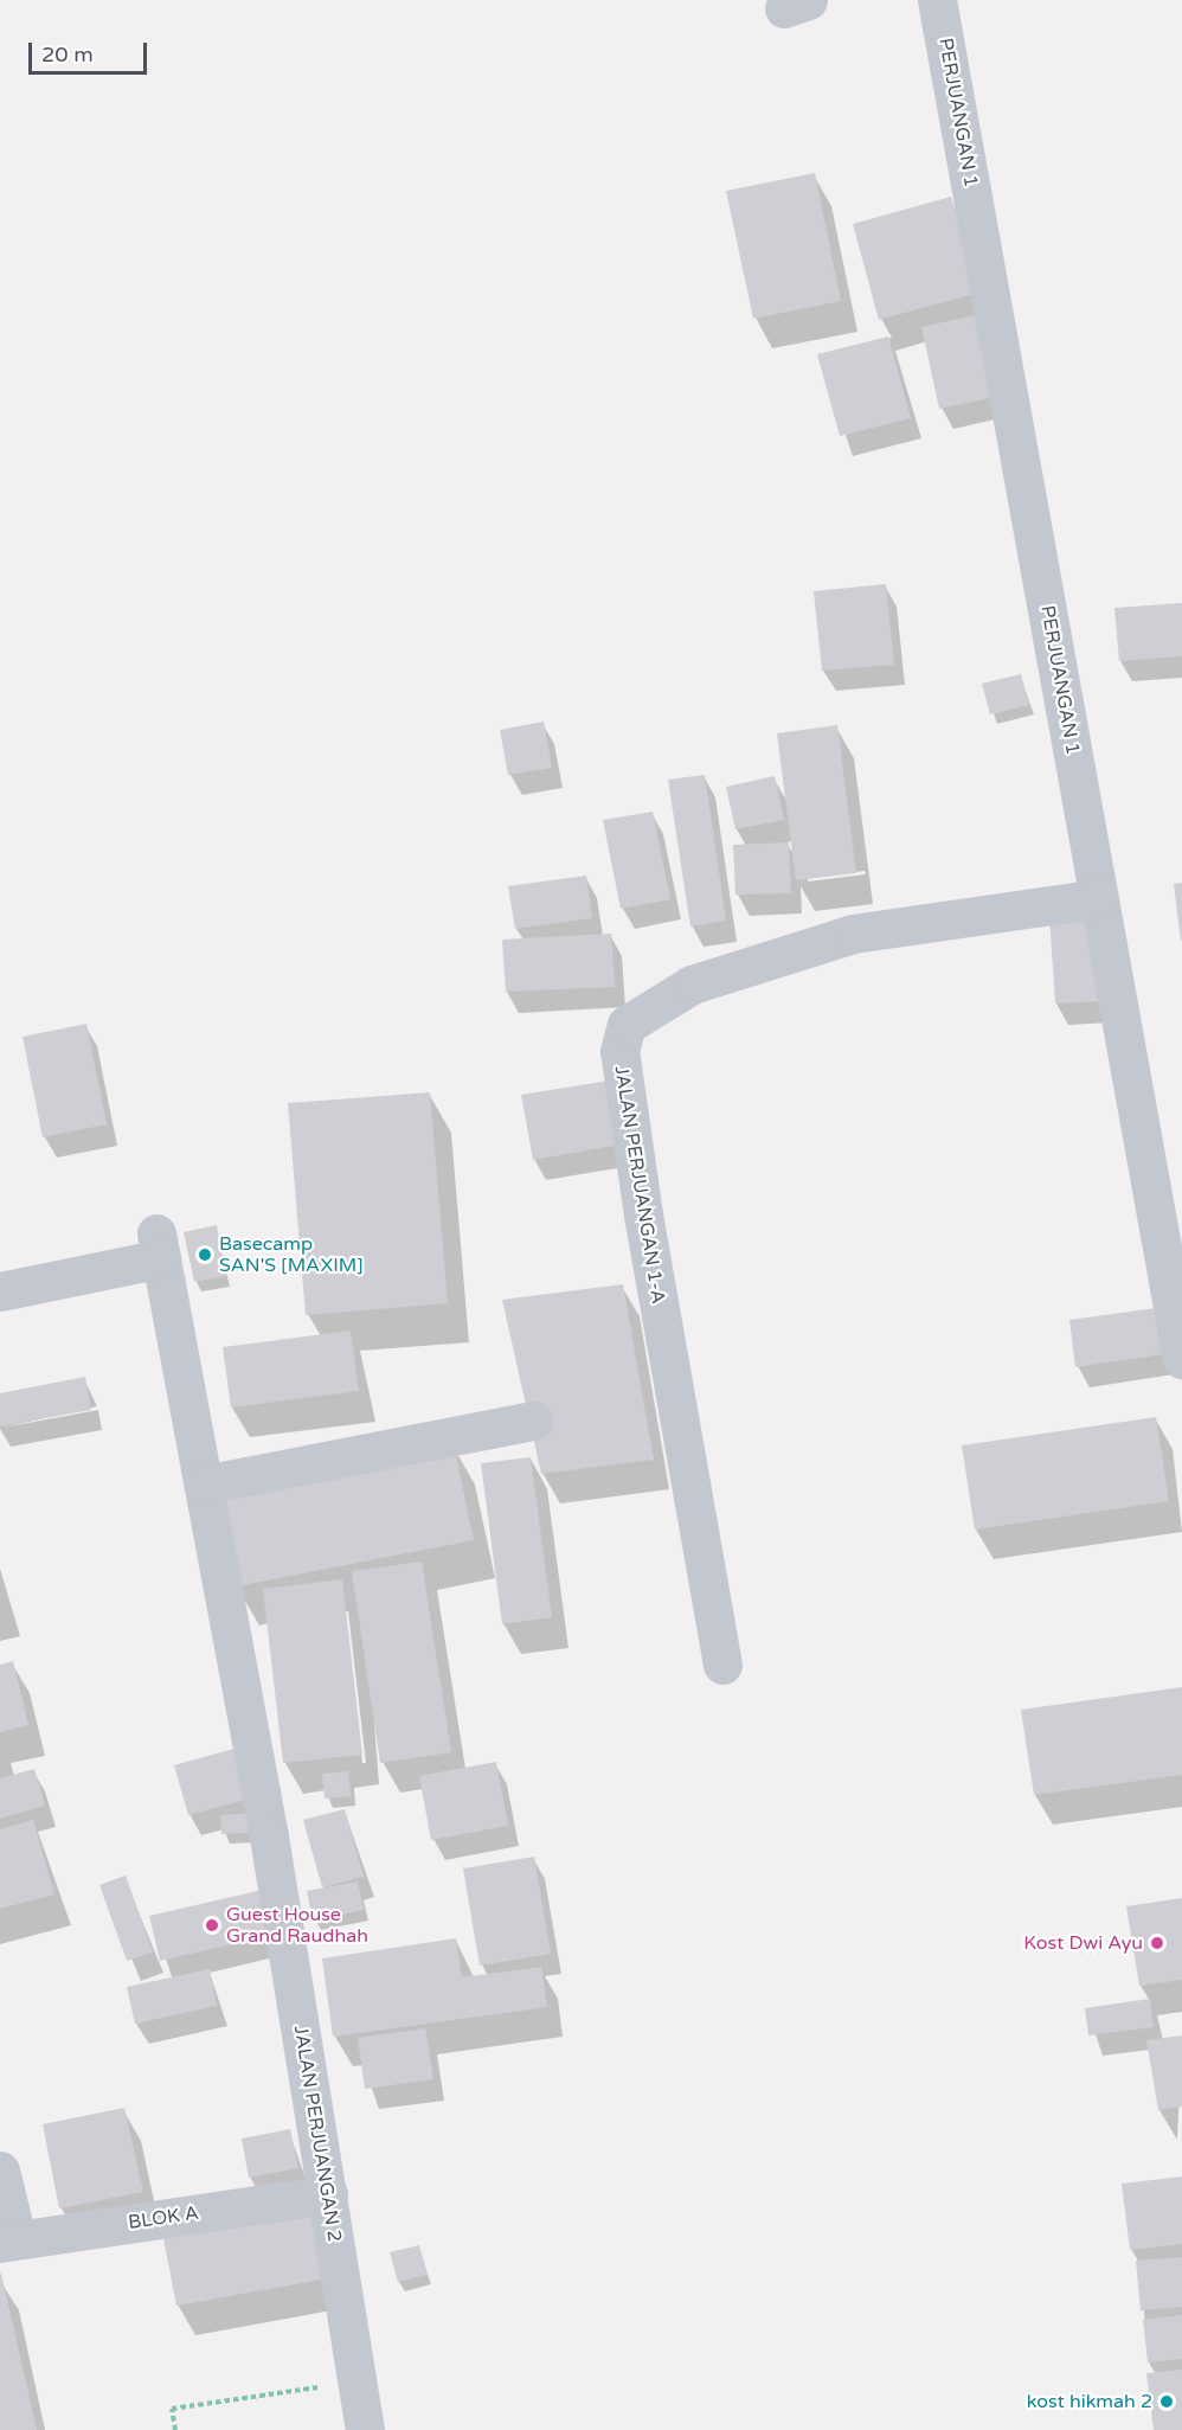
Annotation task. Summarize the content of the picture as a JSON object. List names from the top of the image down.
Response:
{
  "streets": {
    "street": [
      "PERJUANGAN 1",
      "JALAN PERJUANGAN 1-A",
      "JALAN PERJUANGAN 2",
      "BLOK A"
    ]
  },
  "crossings": [
    ["PERJUANGAN 1", "JALAN PERJUANGAN 1-A"],
    ["JALAN PERJUANGAN 2", "BLOK A"]
  ],
  "places": [
    "Basecamp SAN'S [MAXIM]",
    "Guest House Grand Raudhah",
    "Kost Dwi Ayu",
    "kost hikmah 2"
  ],
  "scale_bar": "20 m"
}
